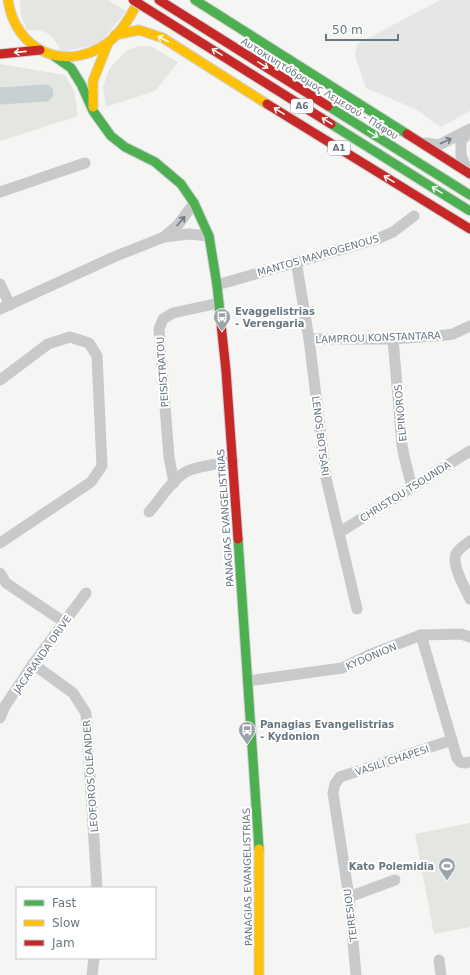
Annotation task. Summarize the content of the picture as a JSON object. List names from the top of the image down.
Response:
{
  "streets": {
    "main road": [
      "Αυτοκινητόδρομος Λεμεσού - Πάφου",
      "A6",
      "A1",
      "PANAGIAS EVANGELISTRIAS"
    ],
    "street": [
      "MANTOS MAVROGENOUS",
      "LAMPROU KONSTANTARA",
      "PEISISTRATOU",
      "ELPINOROS",
      "LENOS BOTSARI",
      "CHRISTOU TSOUNDA",
      "JACARANDA DRIVE",
      "KYDONION",
      "VASILI CHAPESI",
      "LEOFOROS OLEANDER",
      "TEIRESIOU"
    ]
  },
  "crossings": [
    ["MANTOS MAVROGENOUS", "LENOS BOTSARI"],
    ["MANTOS MAVROGENOUS", "PANAGIAS EVANGELISTRIAS"],
    ["LAMPROU KONSTANTARA", "ELPINOROS"],
    ["LAMPROU KONSTANTARA", "LENOS BOTSARI"],
    ["PEISISTRATOU", "PANAGIAS EVANGELISTRIAS"],
    ["ELPINOROS", "CHRISTOU TSOUNDA"],
    ["LENOS BOTSARI", "CHRISTOU TSOUNDA"],
    ["PANAGIAS EVANGELISTRIAS", "KYDONION"],
    ["JACARANDA DRIVE", "LEOFOROS OLEANDER"],
    ["VASILI CHAPESI", "TEIRESIOU"]
  ],
  "places": {
    "bus stop": ["Evaggelistrias - Verengaria", "Panagias Evangelistrias - Kydonion"],
    "sports": ["Kato Polemidia"]
  },
  "legend": ["Fast", "Slow", "Jam"],
  "scale_bar": "50 m"
}
